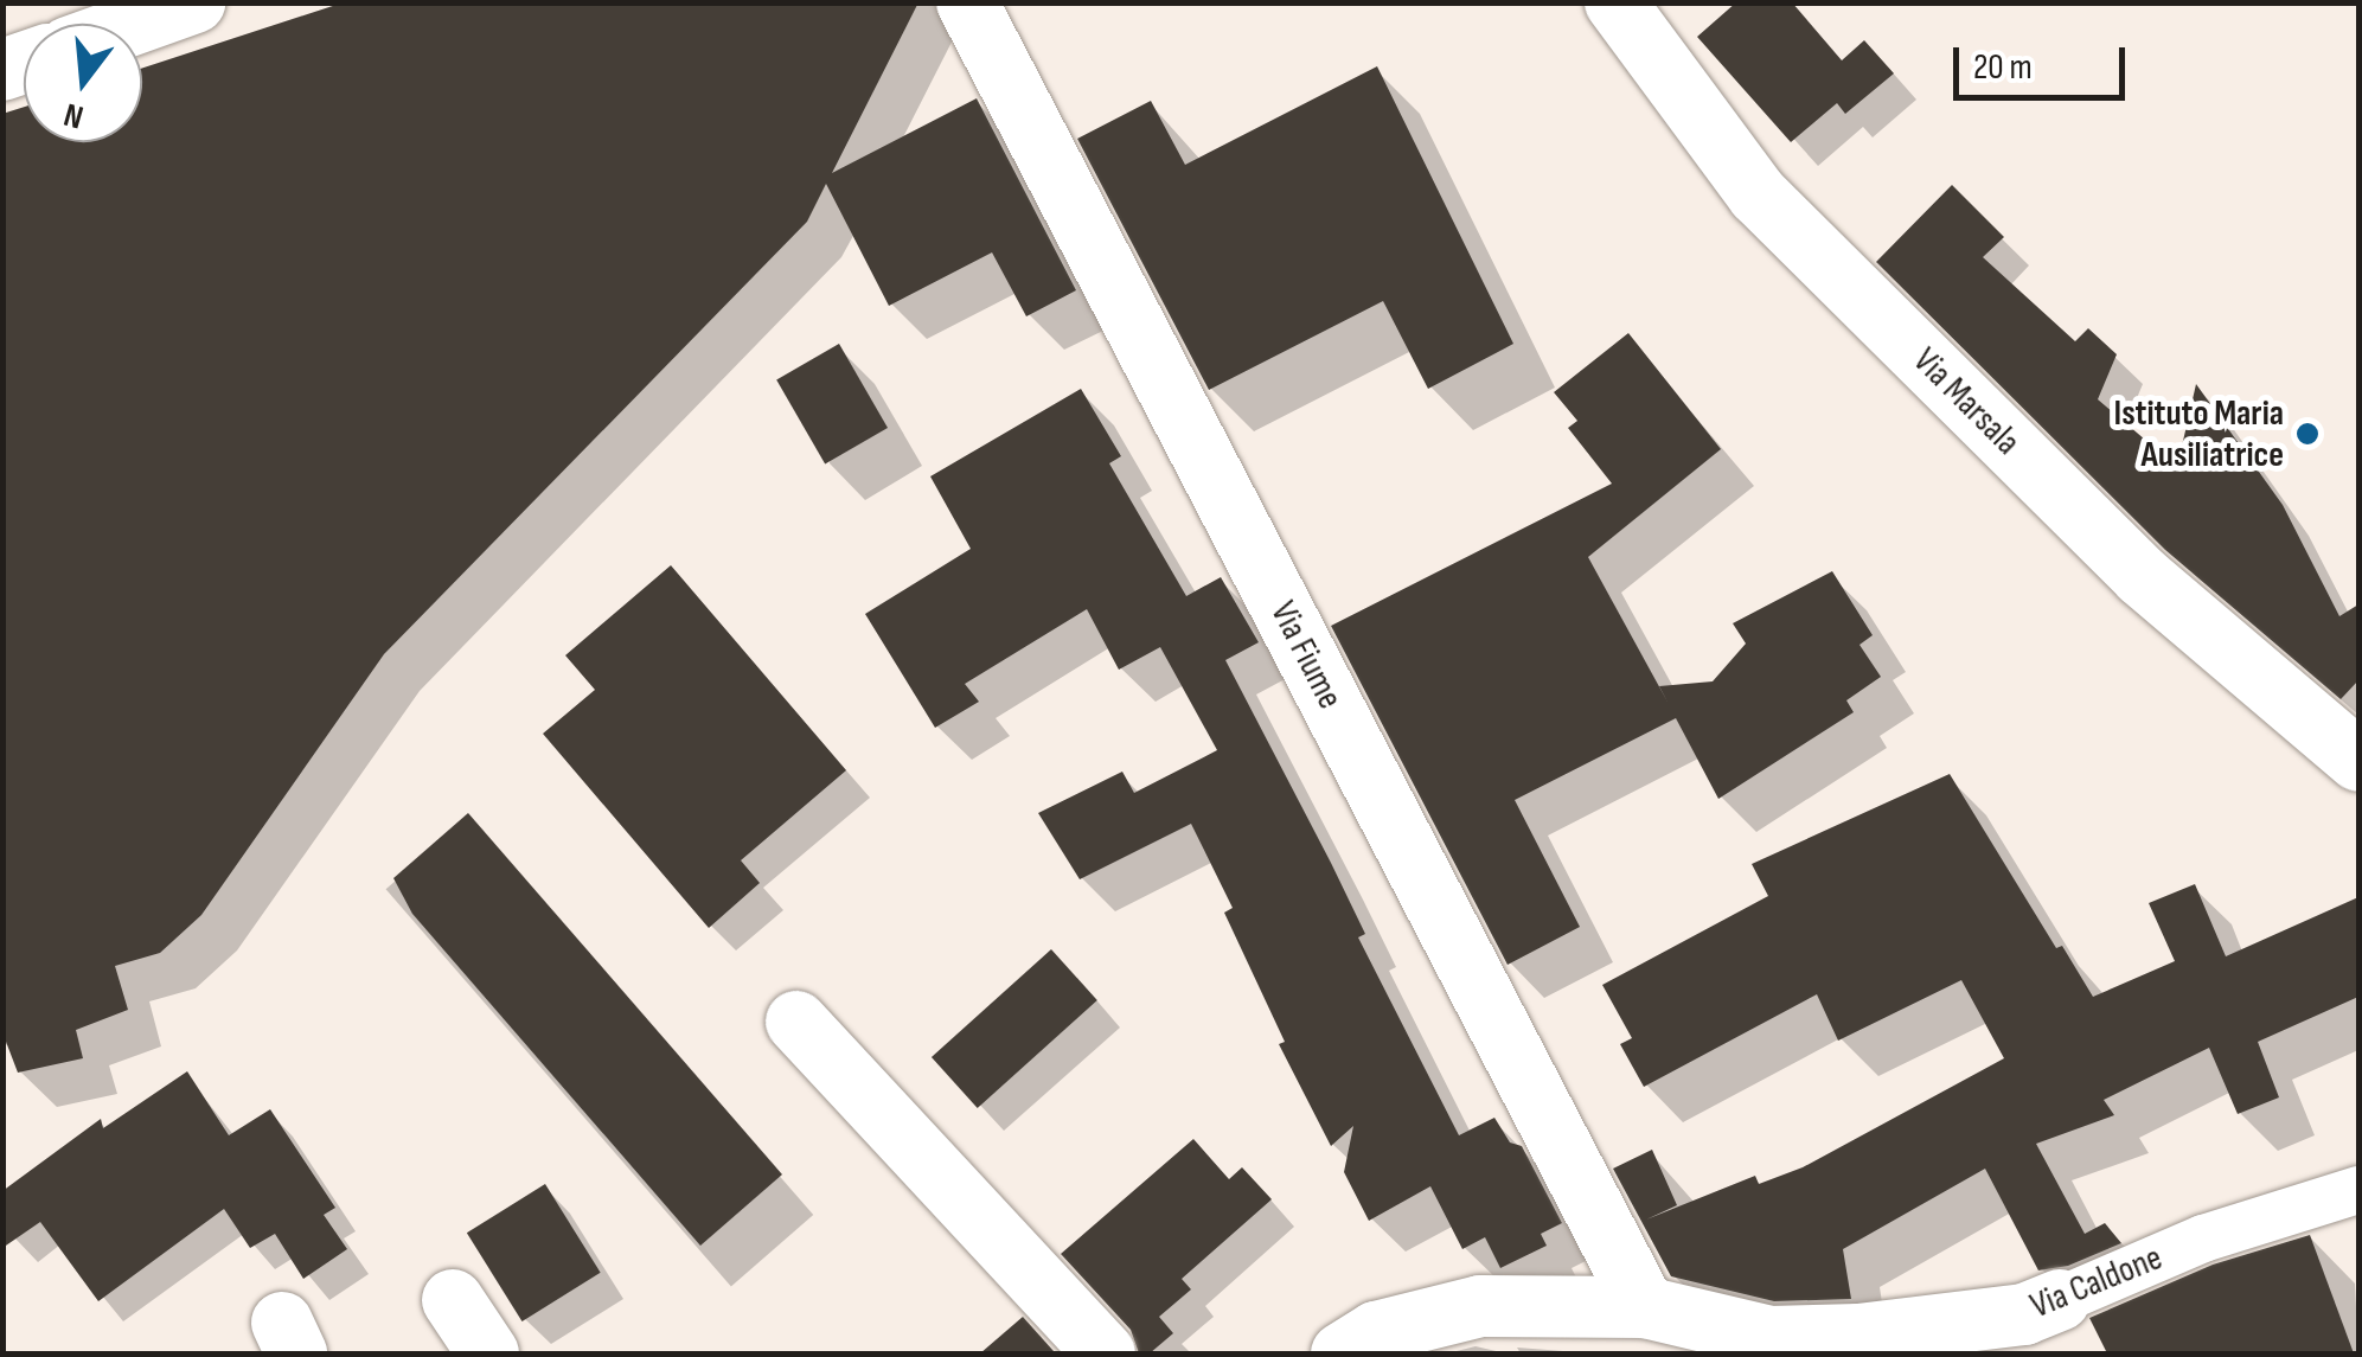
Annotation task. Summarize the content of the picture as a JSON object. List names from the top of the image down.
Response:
{
  "streets": {
    "street": ["Via Marsala", "Via Fiume", "Via Caldone"]
  },
  "crossings": [
    ["Via Fiume", "Via Caldone"]
  ],
  "places": ["Istituto Maria Ausiliatrice"],
  "scale_bar": "20 m",
  "north": "bottom"
}
